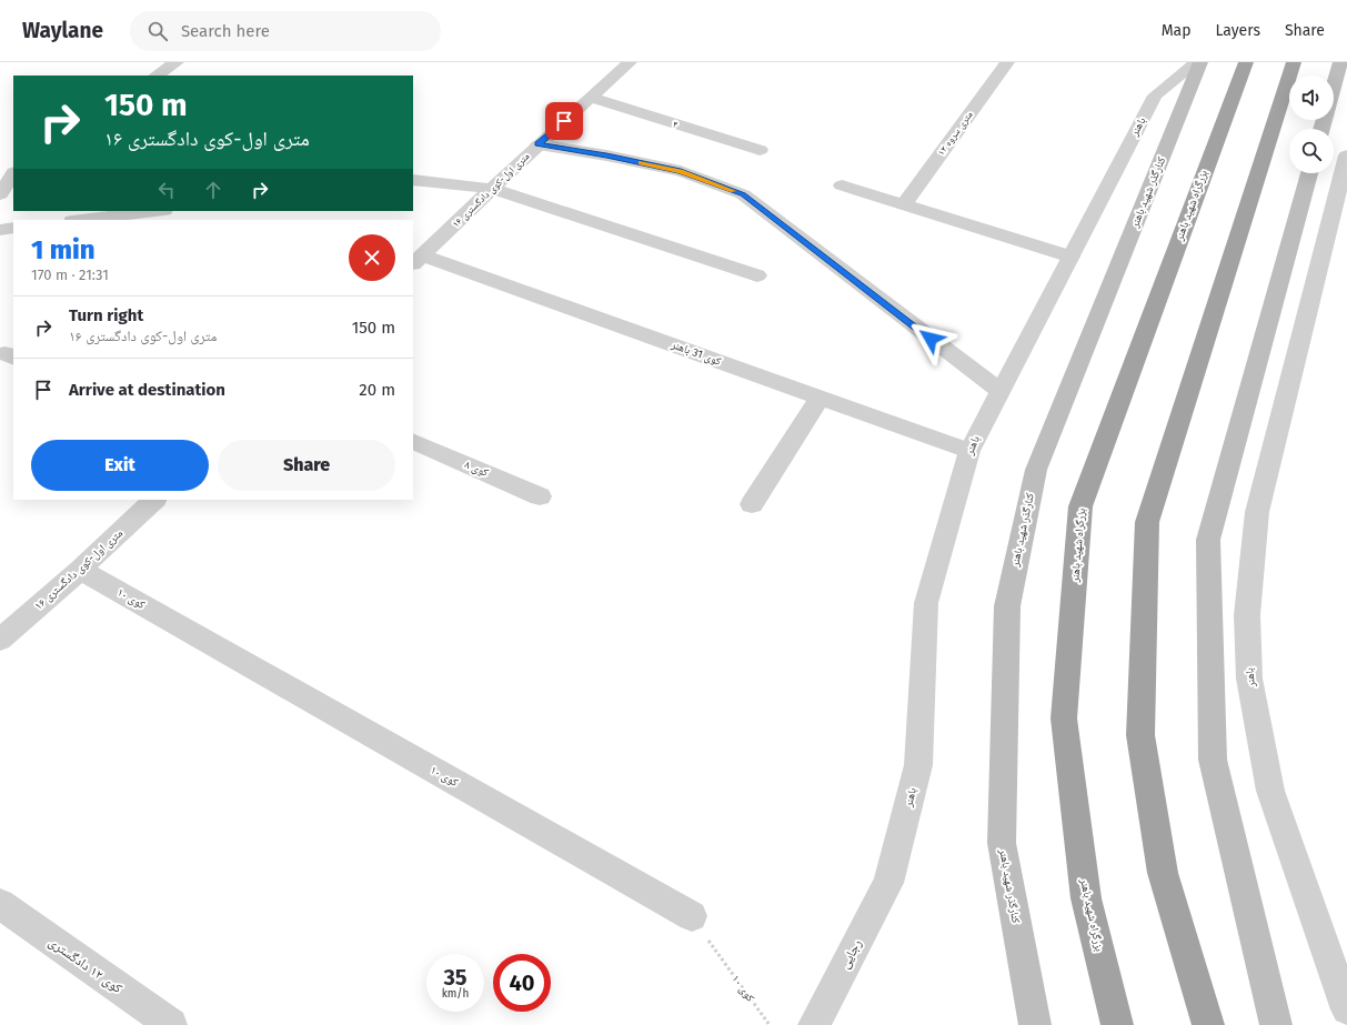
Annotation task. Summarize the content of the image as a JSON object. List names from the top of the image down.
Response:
{
  "streets": {
    "highway": ["بزرگراه شهید باهنر"],
    "main road": ["کنارگذر شهید باهنر"],
    "street": [
      "۴",
      "باهنر",
      "۱۲ متری سروه",
      "۱۶ متری اول-کوی دادگستری",
      "کوی 31 باهنر",
      "کوی ۸",
      "کوی ۱۰",
      "رجایی",
      "کوی ۱۲ دادگستری"
    ]
  },
  "crossings": [
    ["۴", "۱۶ متری اول-کوی دادگستری"],
    ["باهنر", "کوی 31 باهنر"],
    ["باهنر", "رجایی"],
    ["۱۶ متری اول-کوی دادگستری", "کوی 31 باهنر"],
    ["۱۶ متری اول-کوی دادگستری", "کوی ۱۰"]
  ],
  "page": {
    "header": "Waylane",
    "search": "Search here",
    "nav": ["Map", "Layers", "Share"],
    "turn": ["150 m", "۱۶ متری اول-کوی دادگستری"],
    "heading": ["1 min", "170 m · 21:31"],
    "list": [
      {
        "name": "Turn right",
        "note": "۱۶ متری اول-کوی دادگستری",
        "value": "150 m"
      },
      {
        "name": "Arrive at destination",
        "value": "20 m"
      }
    ],
    "buttons": ["Exit", "Share"],
    "speed": "35 km/h",
    "limit": "40"
  }
}
